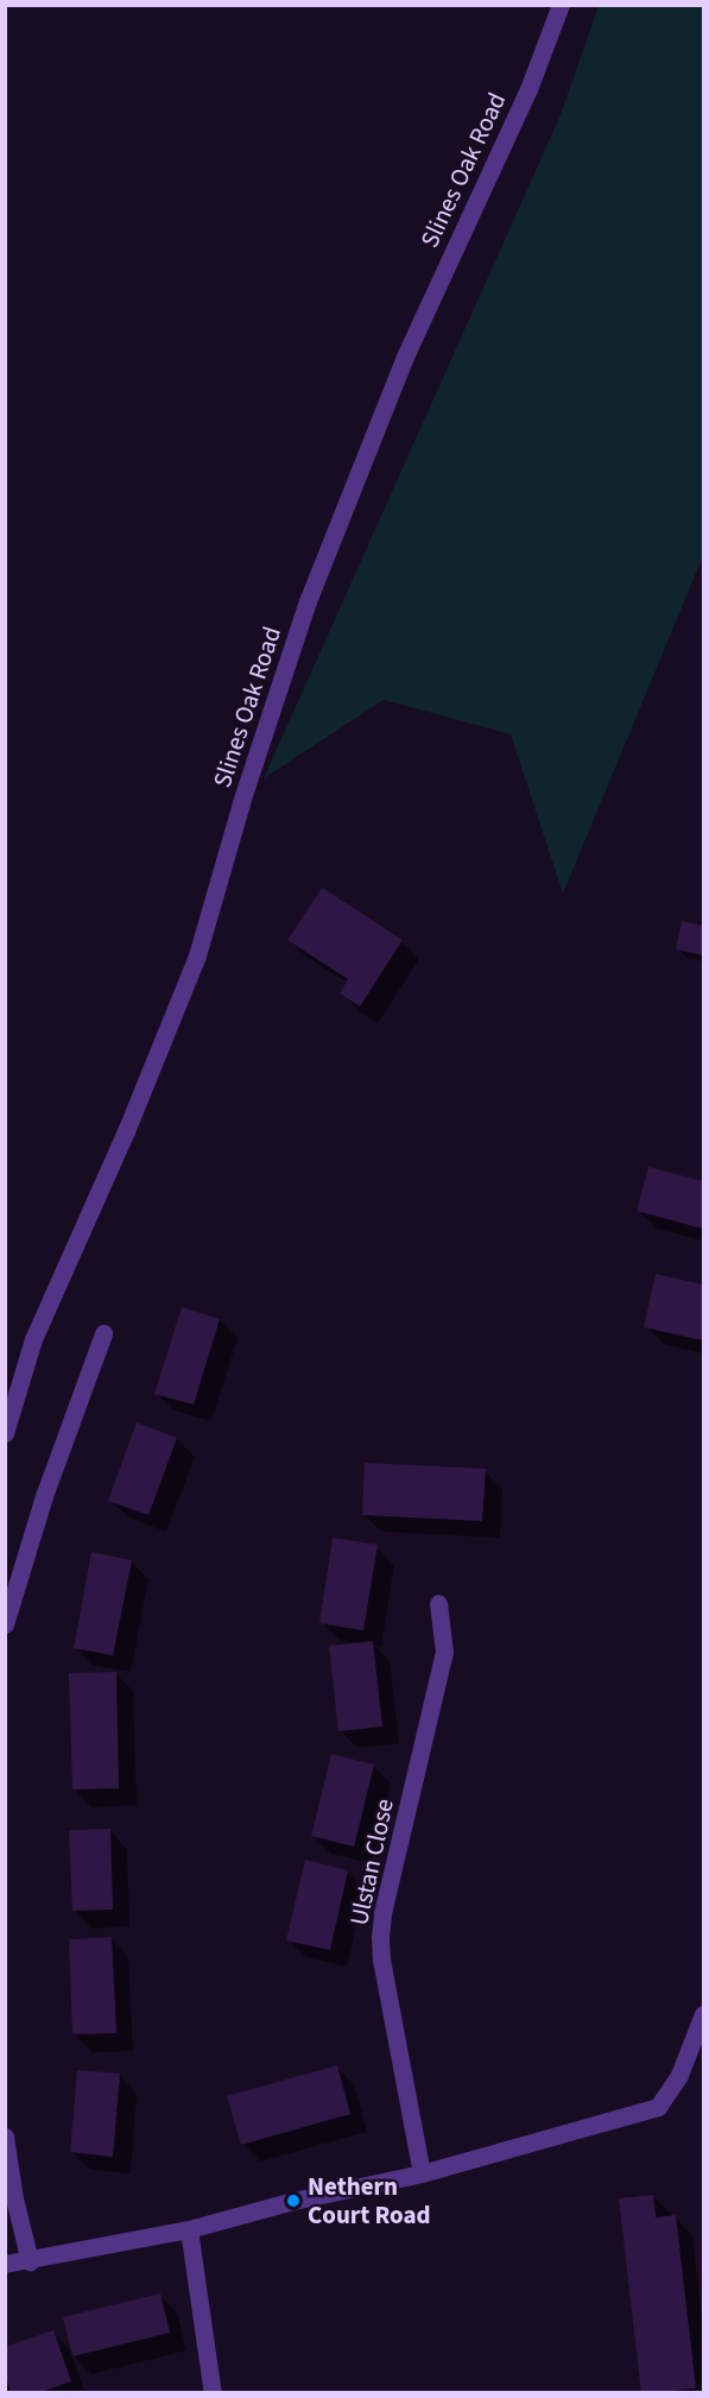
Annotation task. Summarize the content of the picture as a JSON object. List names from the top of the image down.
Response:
{
  "streets": {
    "street": ["Slines Oak Road", "Ulstan Close"]
  },
  "places": ["Nethern Court Road"]
}
